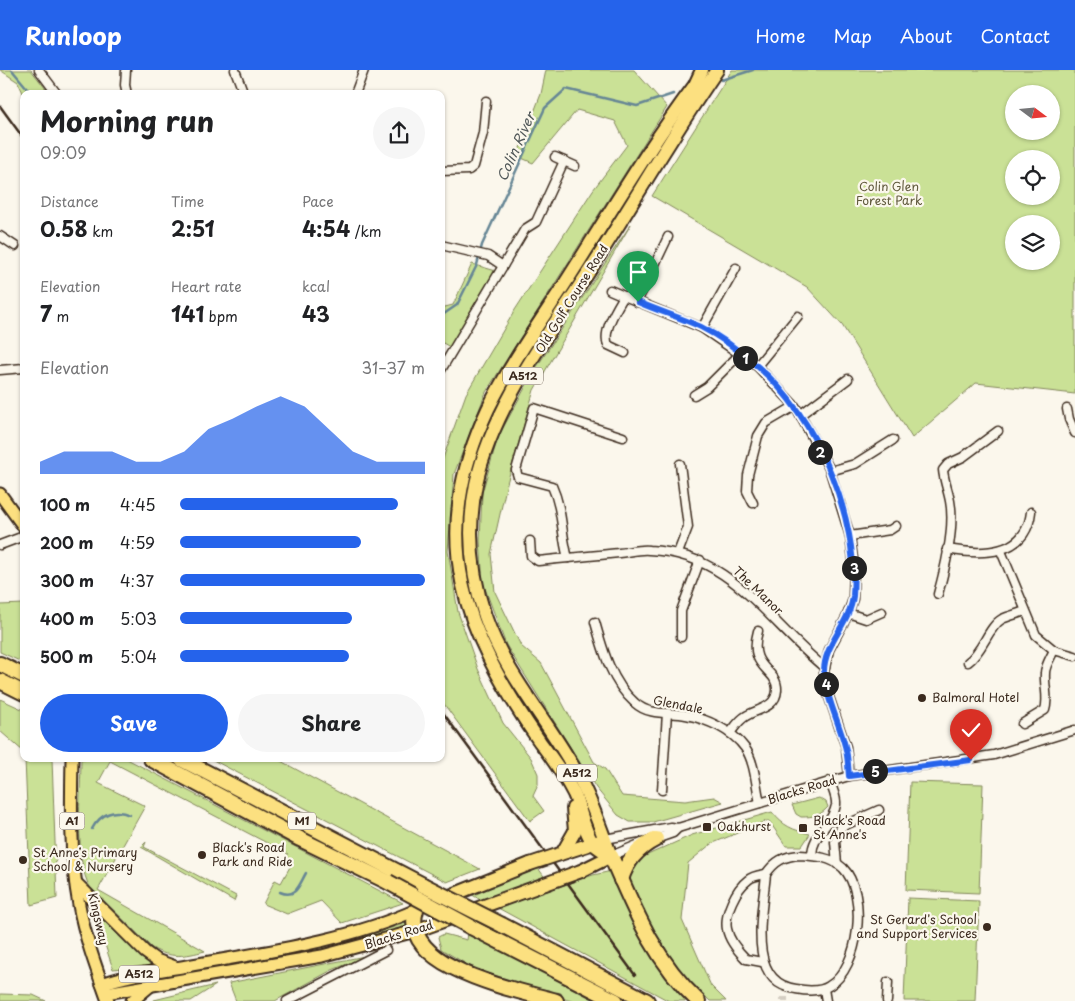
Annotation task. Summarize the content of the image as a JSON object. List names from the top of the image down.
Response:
{
  "streets": {
    "highway": [
      "Old Golf Course Road",
      "A512",
      "Blacks Road",
      "M1"
    ],
    "main road": ["A1", "Kingsway"],
    "street": ["The Manor", "Glendale"]
  },
  "crossings": [
    ["Old Golf Course Road", "A512"],
    ["Old Golf Course Road", "Blacks Road"],
    ["A512", "Blacks Road"],
    ["Glendale", "Blacks Road"],
    ["Blacks Road", "Kingsway"]
  ],
  "water": ["Colin River"],
  "parks": ["Colin Glen Forest Park"],
  "places": {
    "other": [
      "Balmoral Hotel",
      "Black's Road Park and Ride",
      "St Anne's Primary School & Nursery",
      "St Gerard's School and Support Services"
    ],
    "transit": ["Oakhurst", "Black's Road St Anne's"]
  },
  "north": "right",
  "page": {
    "header": "Runloop",
    "nav": [
      "Home",
      "Map",
      "About",
      "Contact"
    ],
    "heading": ["Morning run", "09:09"],
    "stats": [
      ["Distance", "0.58 km"],
      ["Time", "2:51"],
      ["Pace", "4:54 /km"],
      ["Elevation", "7 m"],
      ["Heart rate", "141 bpm"],
      ["kcal", "43"]
    ],
    "chart": ["Elevation", "31–37 m"],
    "pins": [
      "1",
      "2",
      "3",
      "4",
      "5"
    ],
    "list": [
      {
        "name": "100 m",
        "note": "4:45"
      },
      {
        "name": "200 m",
        "note": "4:59"
      },
      {
        "name": "300 m",
        "note": "4:37"
      },
      {
        "name": "400 m",
        "note": "5:03"
      },
      {
        "name": "500 m",
        "note": "5:04"
      }
    ],
    "buttons": ["Save", "Share"]
  }
}
